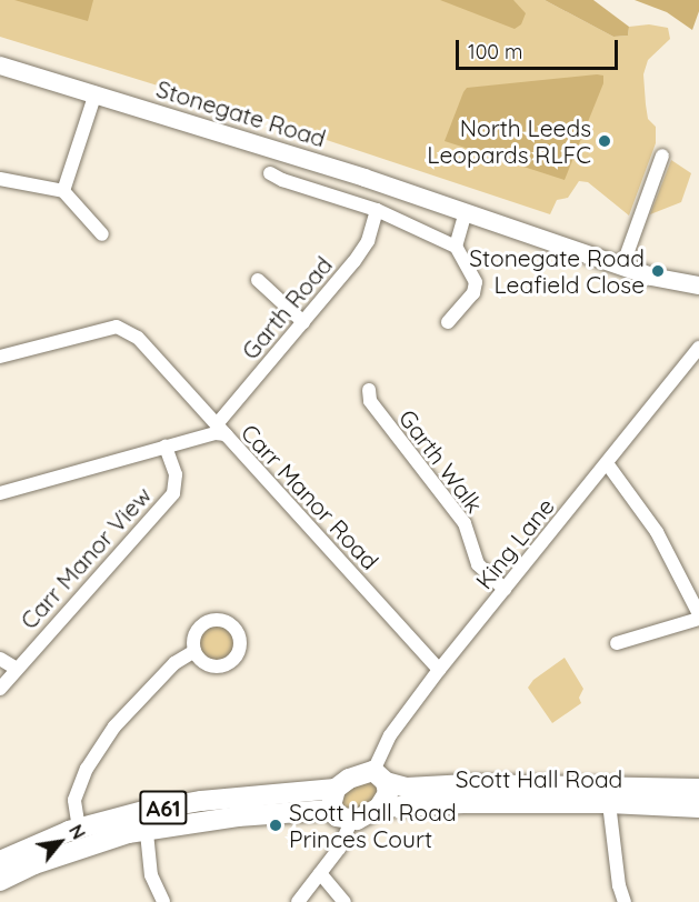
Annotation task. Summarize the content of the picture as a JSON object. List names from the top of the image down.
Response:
{
  "streets": {
    "highway": ["Scott Hall Road", "A61"],
    "main road": ["Stonegate Road"],
    "street": [
      "Garth Road",
      "Garth Walk",
      "Carr Manor Road",
      "King Lane",
      "Carr Manor View"
    ]
  },
  "crossings": [
    ["Stonegate Road", "Garth Road"],
    ["Garth Road", "Carr Manor Road"],
    ["Garth Walk", "King Lane"],
    ["Carr Manor Road", "King Lane"],
    ["Carr Manor Road", "Carr Manor View"],
    ["King Lane", "Scott Hall Road"],
    ["King Lane", "A61"],
    ["Scott Hall Road", "A61"]
  ],
  "places": ["North Leeds Leopards RLFC", "Stonegate Road Leafield Close", "Scott Hall Road Princes Court"],
  "scale_bar": "100 m",
  "north": "top right"
}
